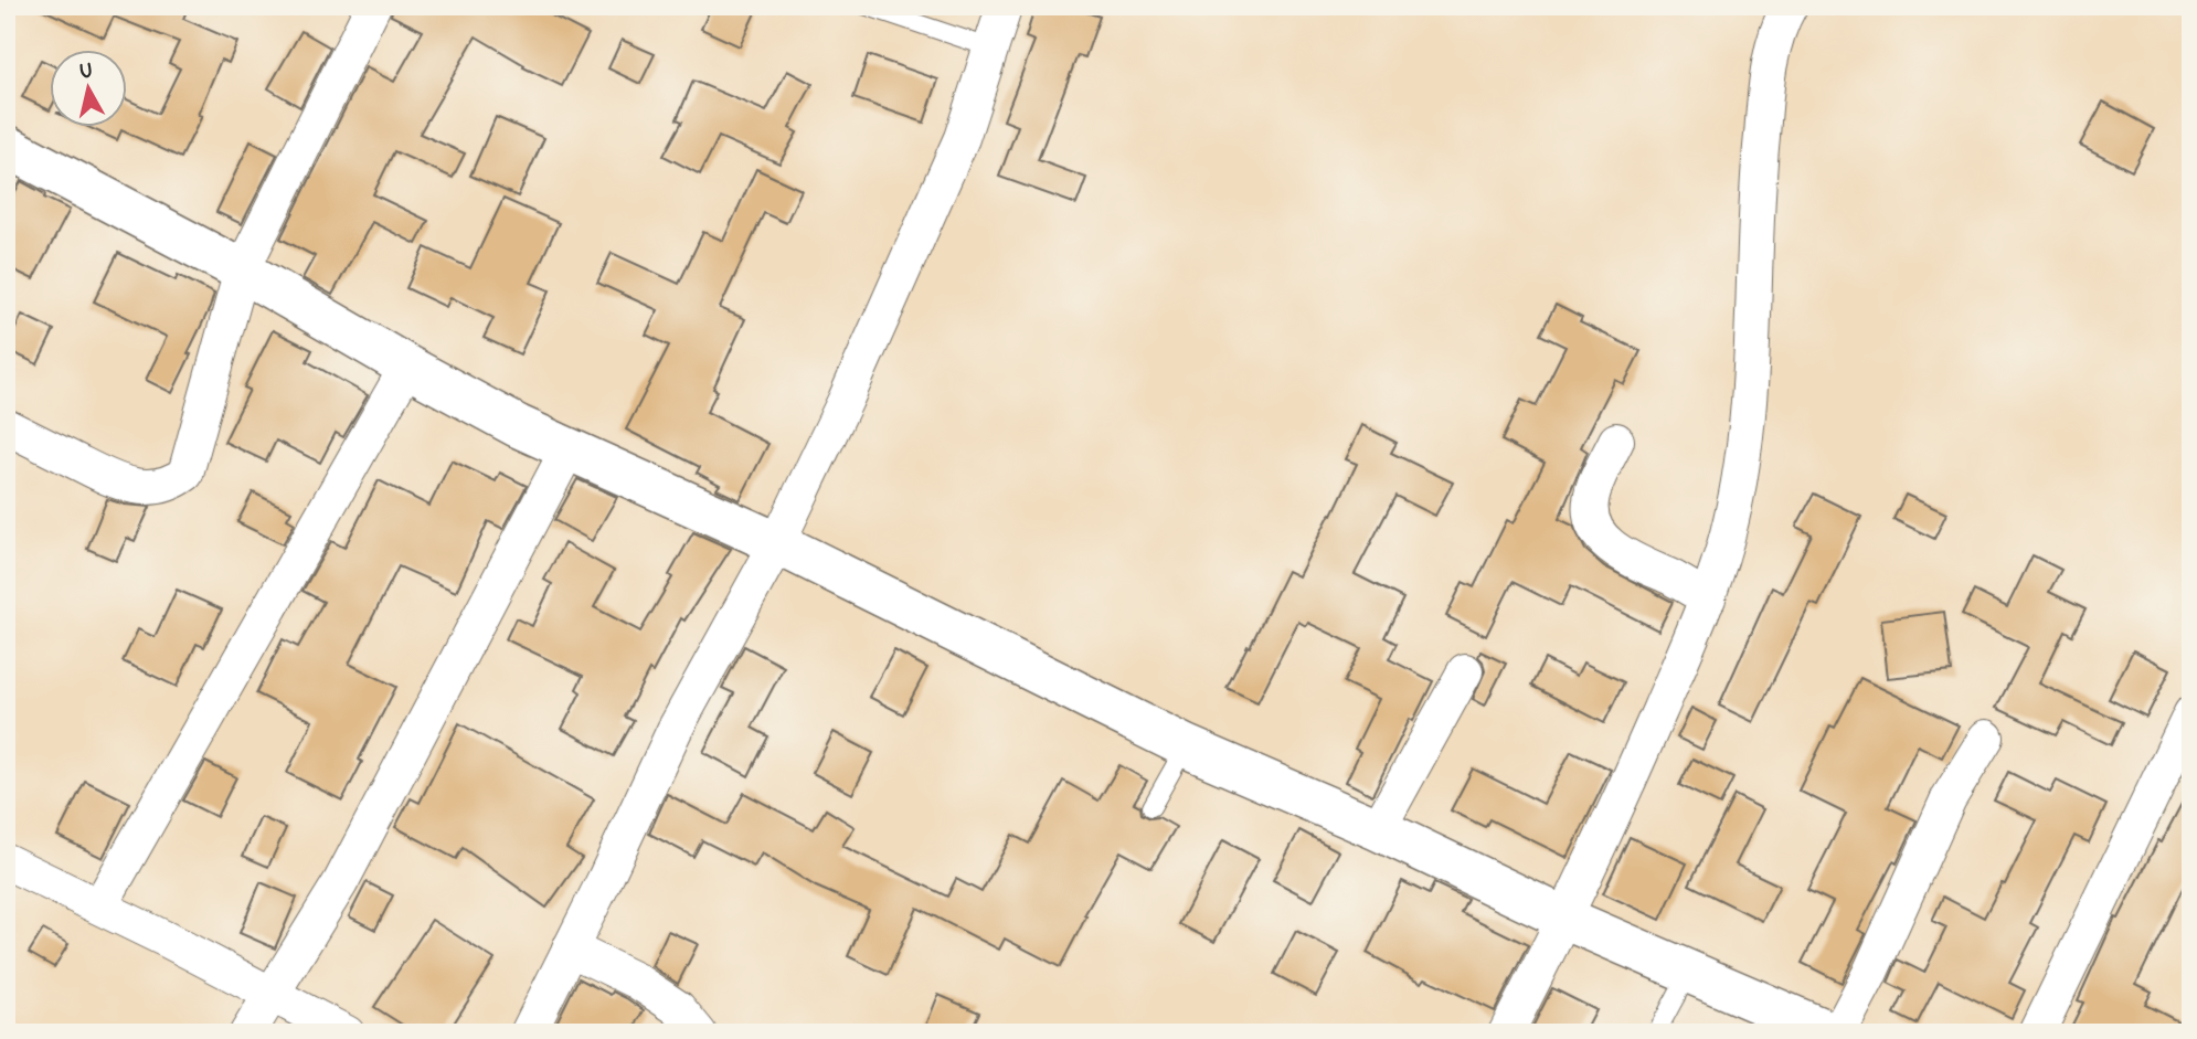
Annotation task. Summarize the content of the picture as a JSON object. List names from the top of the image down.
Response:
{
  "north": "top"
}
